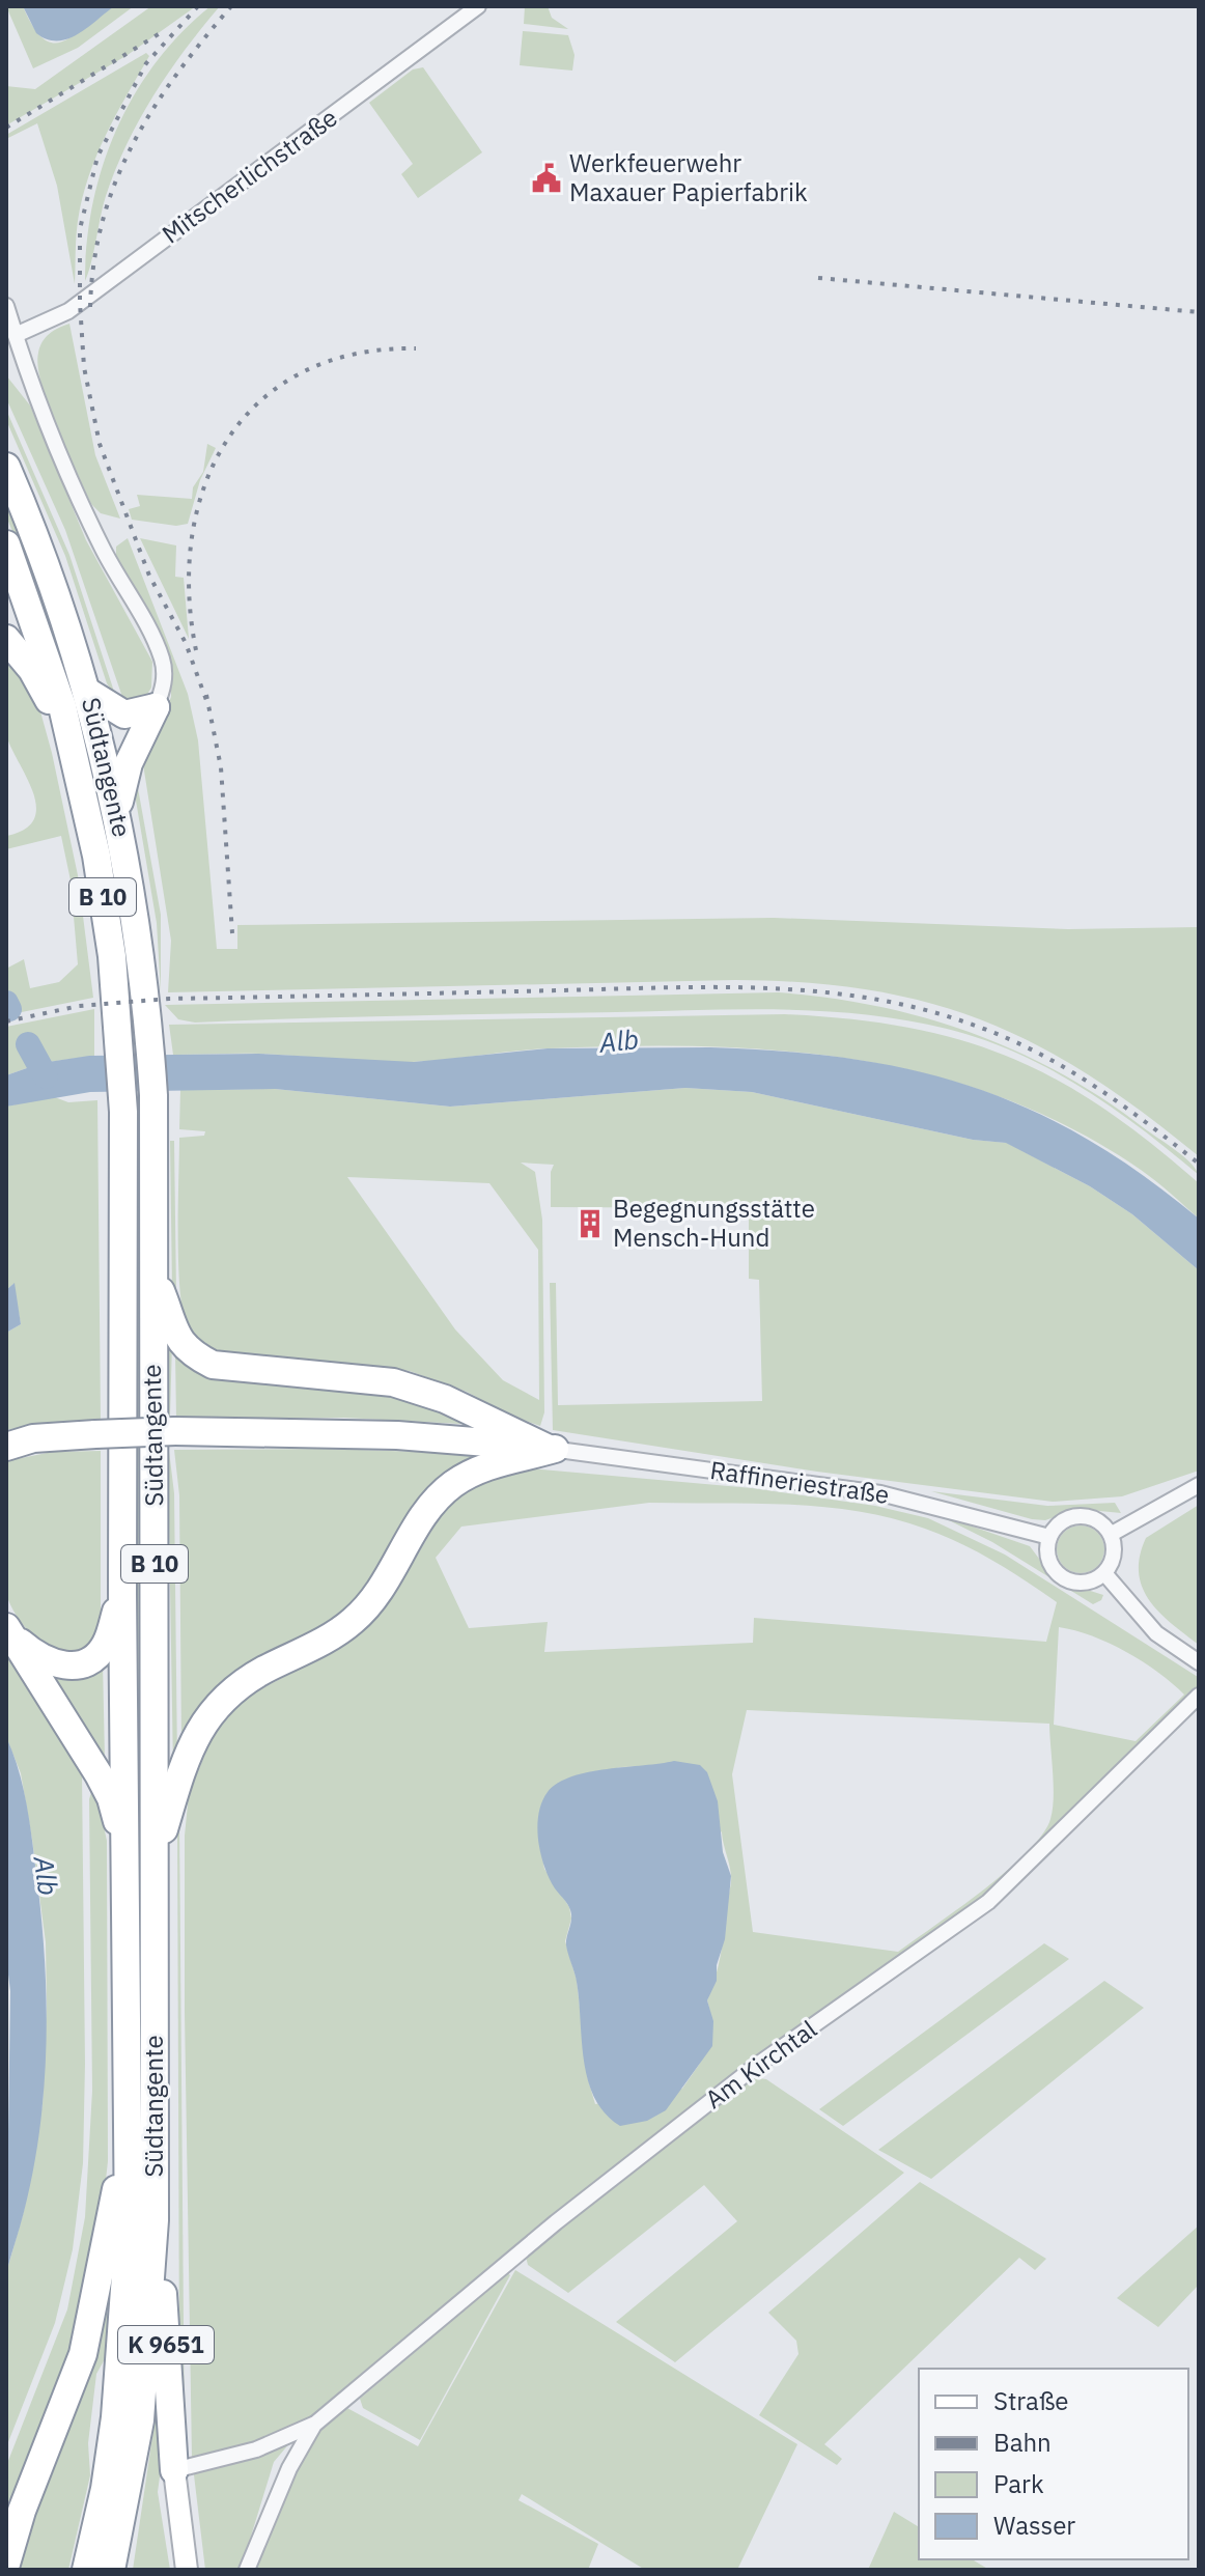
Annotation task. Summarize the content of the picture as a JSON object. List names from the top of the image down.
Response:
{
  "streets": {
    "highway": ["Südtangente", "B 10", "K 9651"],
    "street": ["Mitscherlichstraße", "Raffineriestraße", "Am Kirchtal"]
  },
  "crossings": [
    ["Südtangente", "K 9651"],
    ["Am Kirchtal", "K 9651"]
  ],
  "water": ["Alb"],
  "places": {
    "public building": ["Werkfeuerwehr Maxauer Papierfabrik"],
    "building": ["Begegnungsstätte Mensch-Hund"]
  },
  "legend": [
    "Straße",
    "Bahn",
    "Park",
    "Wasser"
  ]
}
